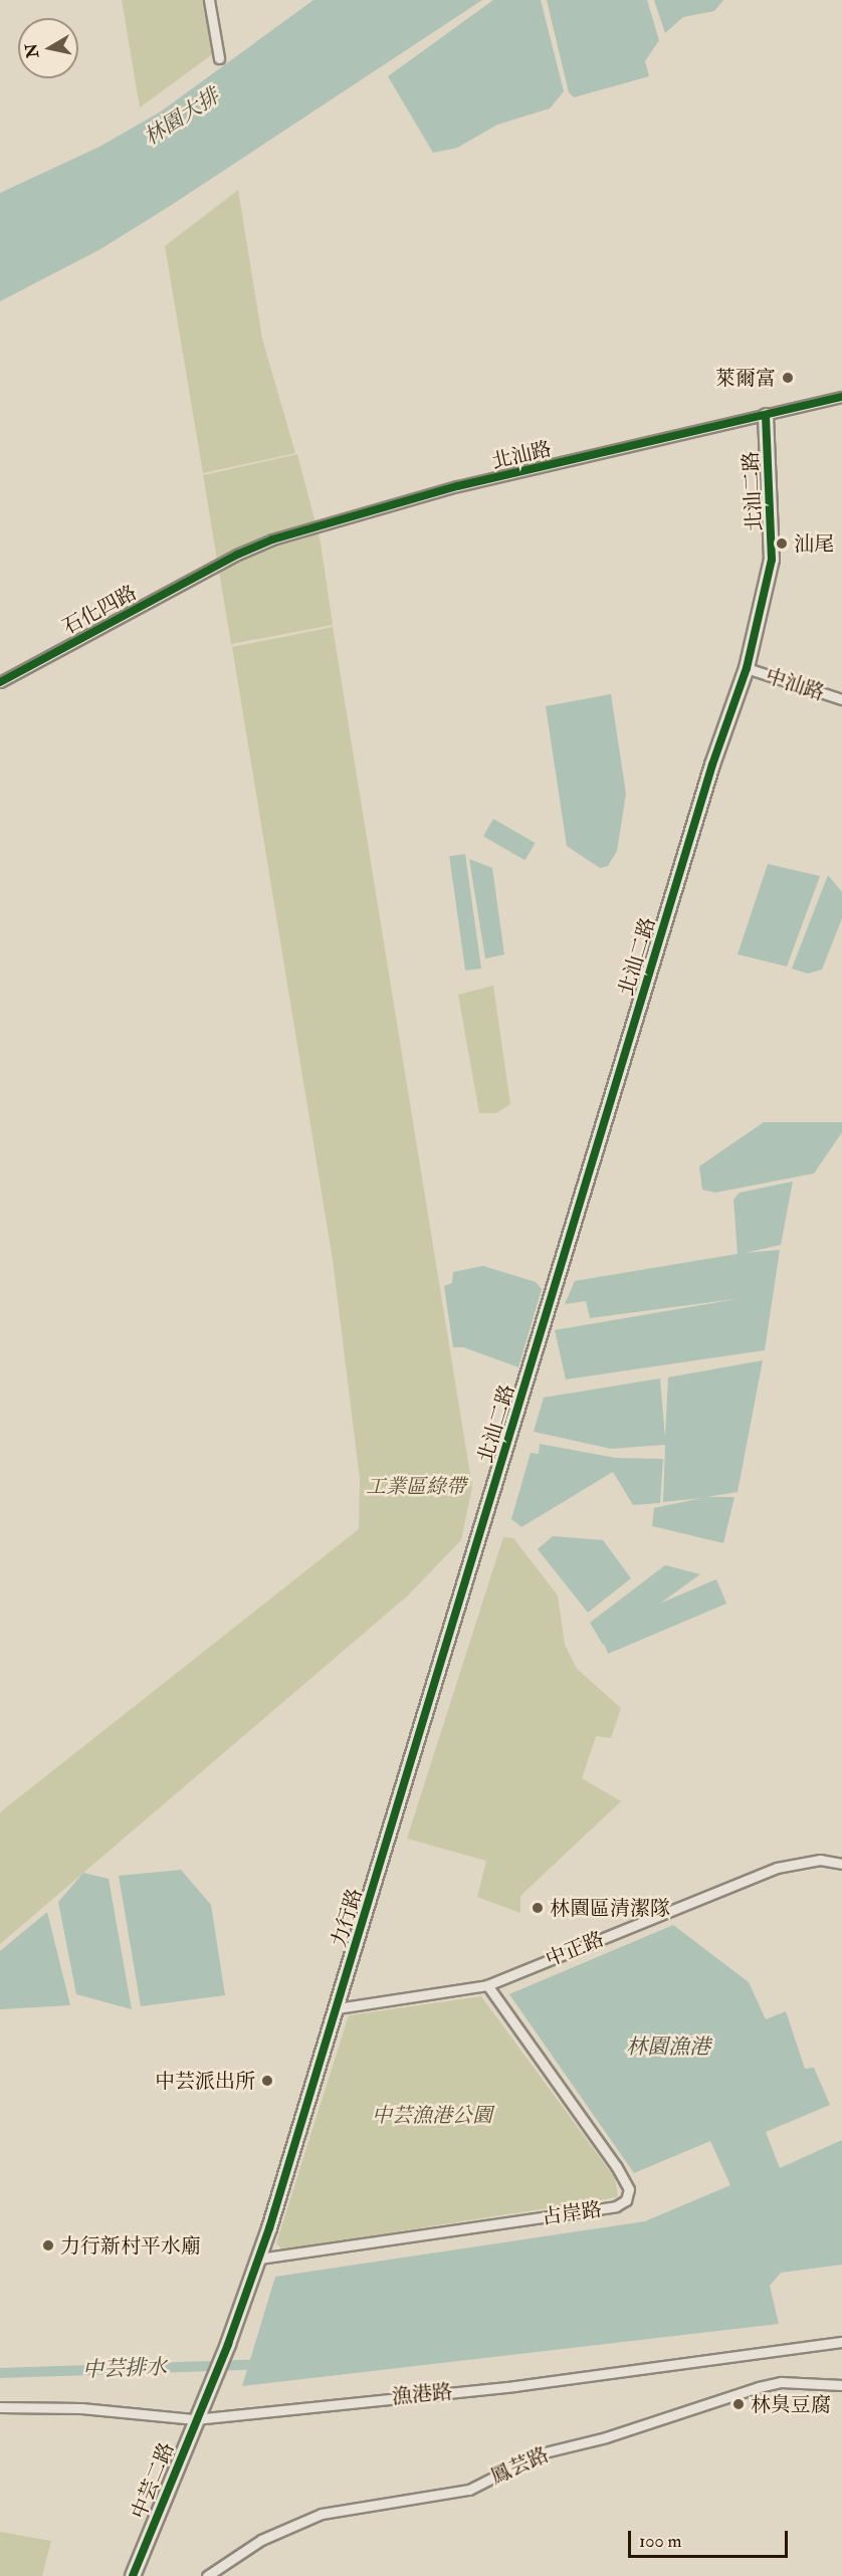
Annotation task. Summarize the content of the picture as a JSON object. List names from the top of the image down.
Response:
{
  "streets": {
    "street": [
      "北汕路",
      "北汕二路",
      "石化四路",
      "中汕路",
      "力行路",
      "中正路",
      "占岸路",
      "漁港路",
      "鳳芸路",
      "中芸二路"
    ]
  },
  "crossings": [
    ["北汕路", "北汕二路"],
    ["北汕路", "石化四路"],
    ["北汕二路", "中汕路"],
    ["北汕二路", "力行路"],
    ["力行路", "中正路"],
    ["力行路", "占岸路"],
    ["力行路", "中芸二路"],
    ["中正路", "占岸路"],
    ["漁港路", "中芸二路"]
  ],
  "water": ["林園大排", "林園漁港", "中芸排水"],
  "parks": ["工業區綠帶", "中芸漁港公園"],
  "places": [
    "萊爾富",
    "汕尾",
    "林園區清潔隊",
    "中芸派出所",
    "力行新村平水廟",
    "林臭豆腐"
  ],
  "scale_bar": "100 m",
  "north": "left"
}
